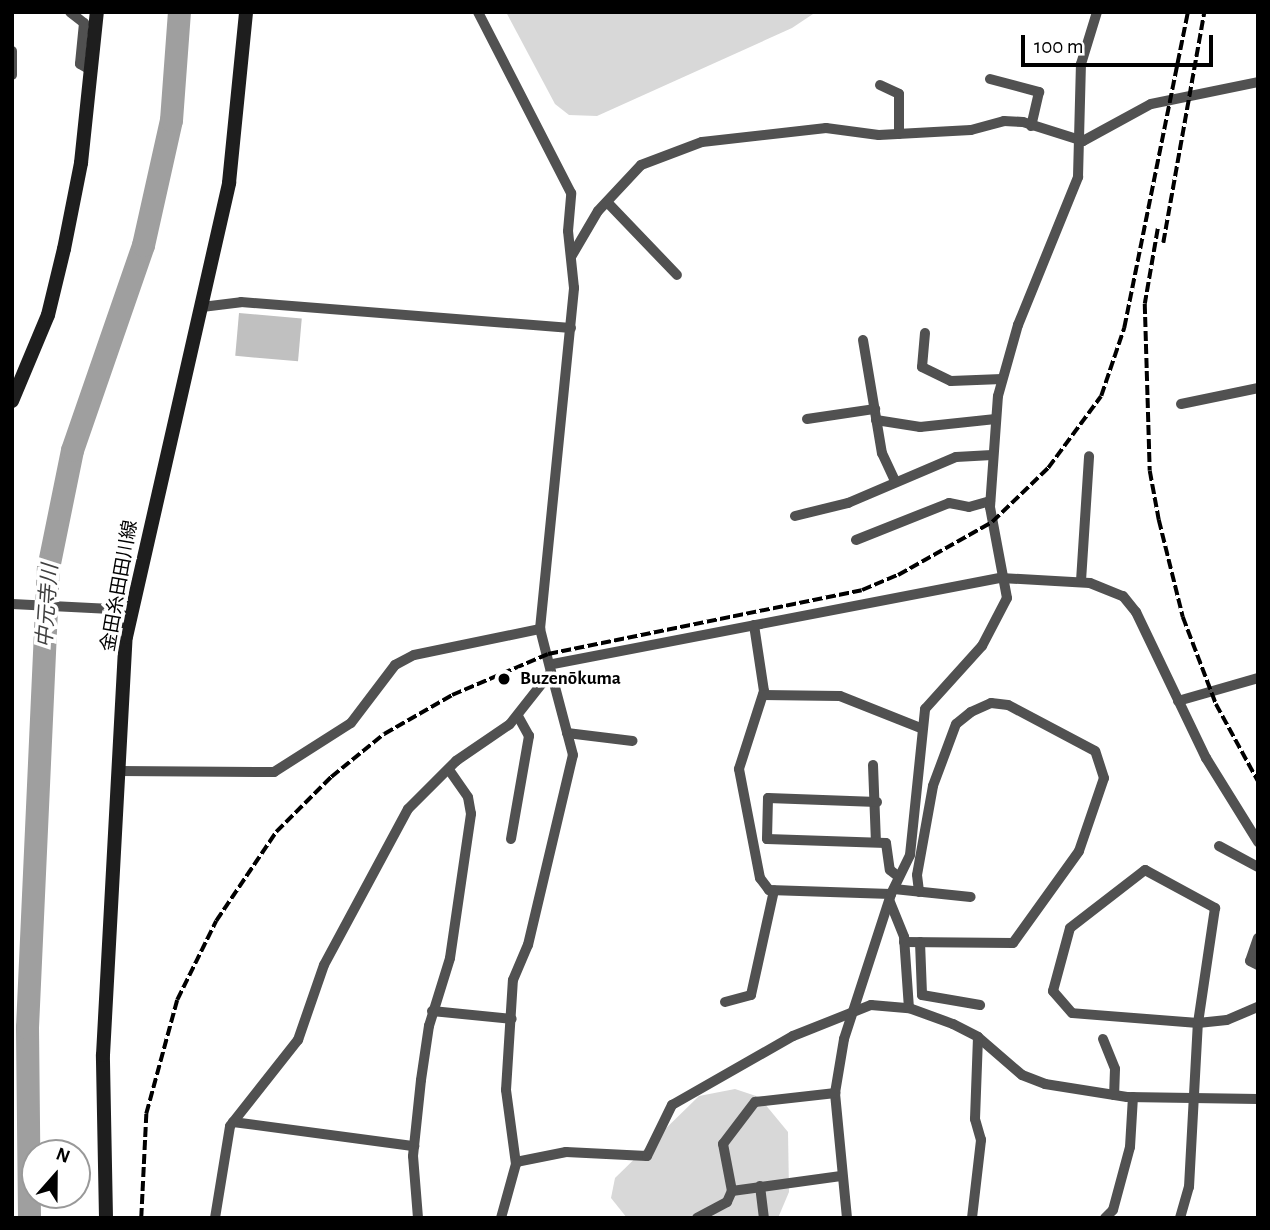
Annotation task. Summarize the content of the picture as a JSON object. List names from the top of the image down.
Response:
{
  "streets": {
    "main road": ["金田糸田田川線"]
  },
  "water": ["中元寺川"],
  "places": ["Buzenōkuma"],
  "scale_bar": "100 m",
  "north": "top"
}
